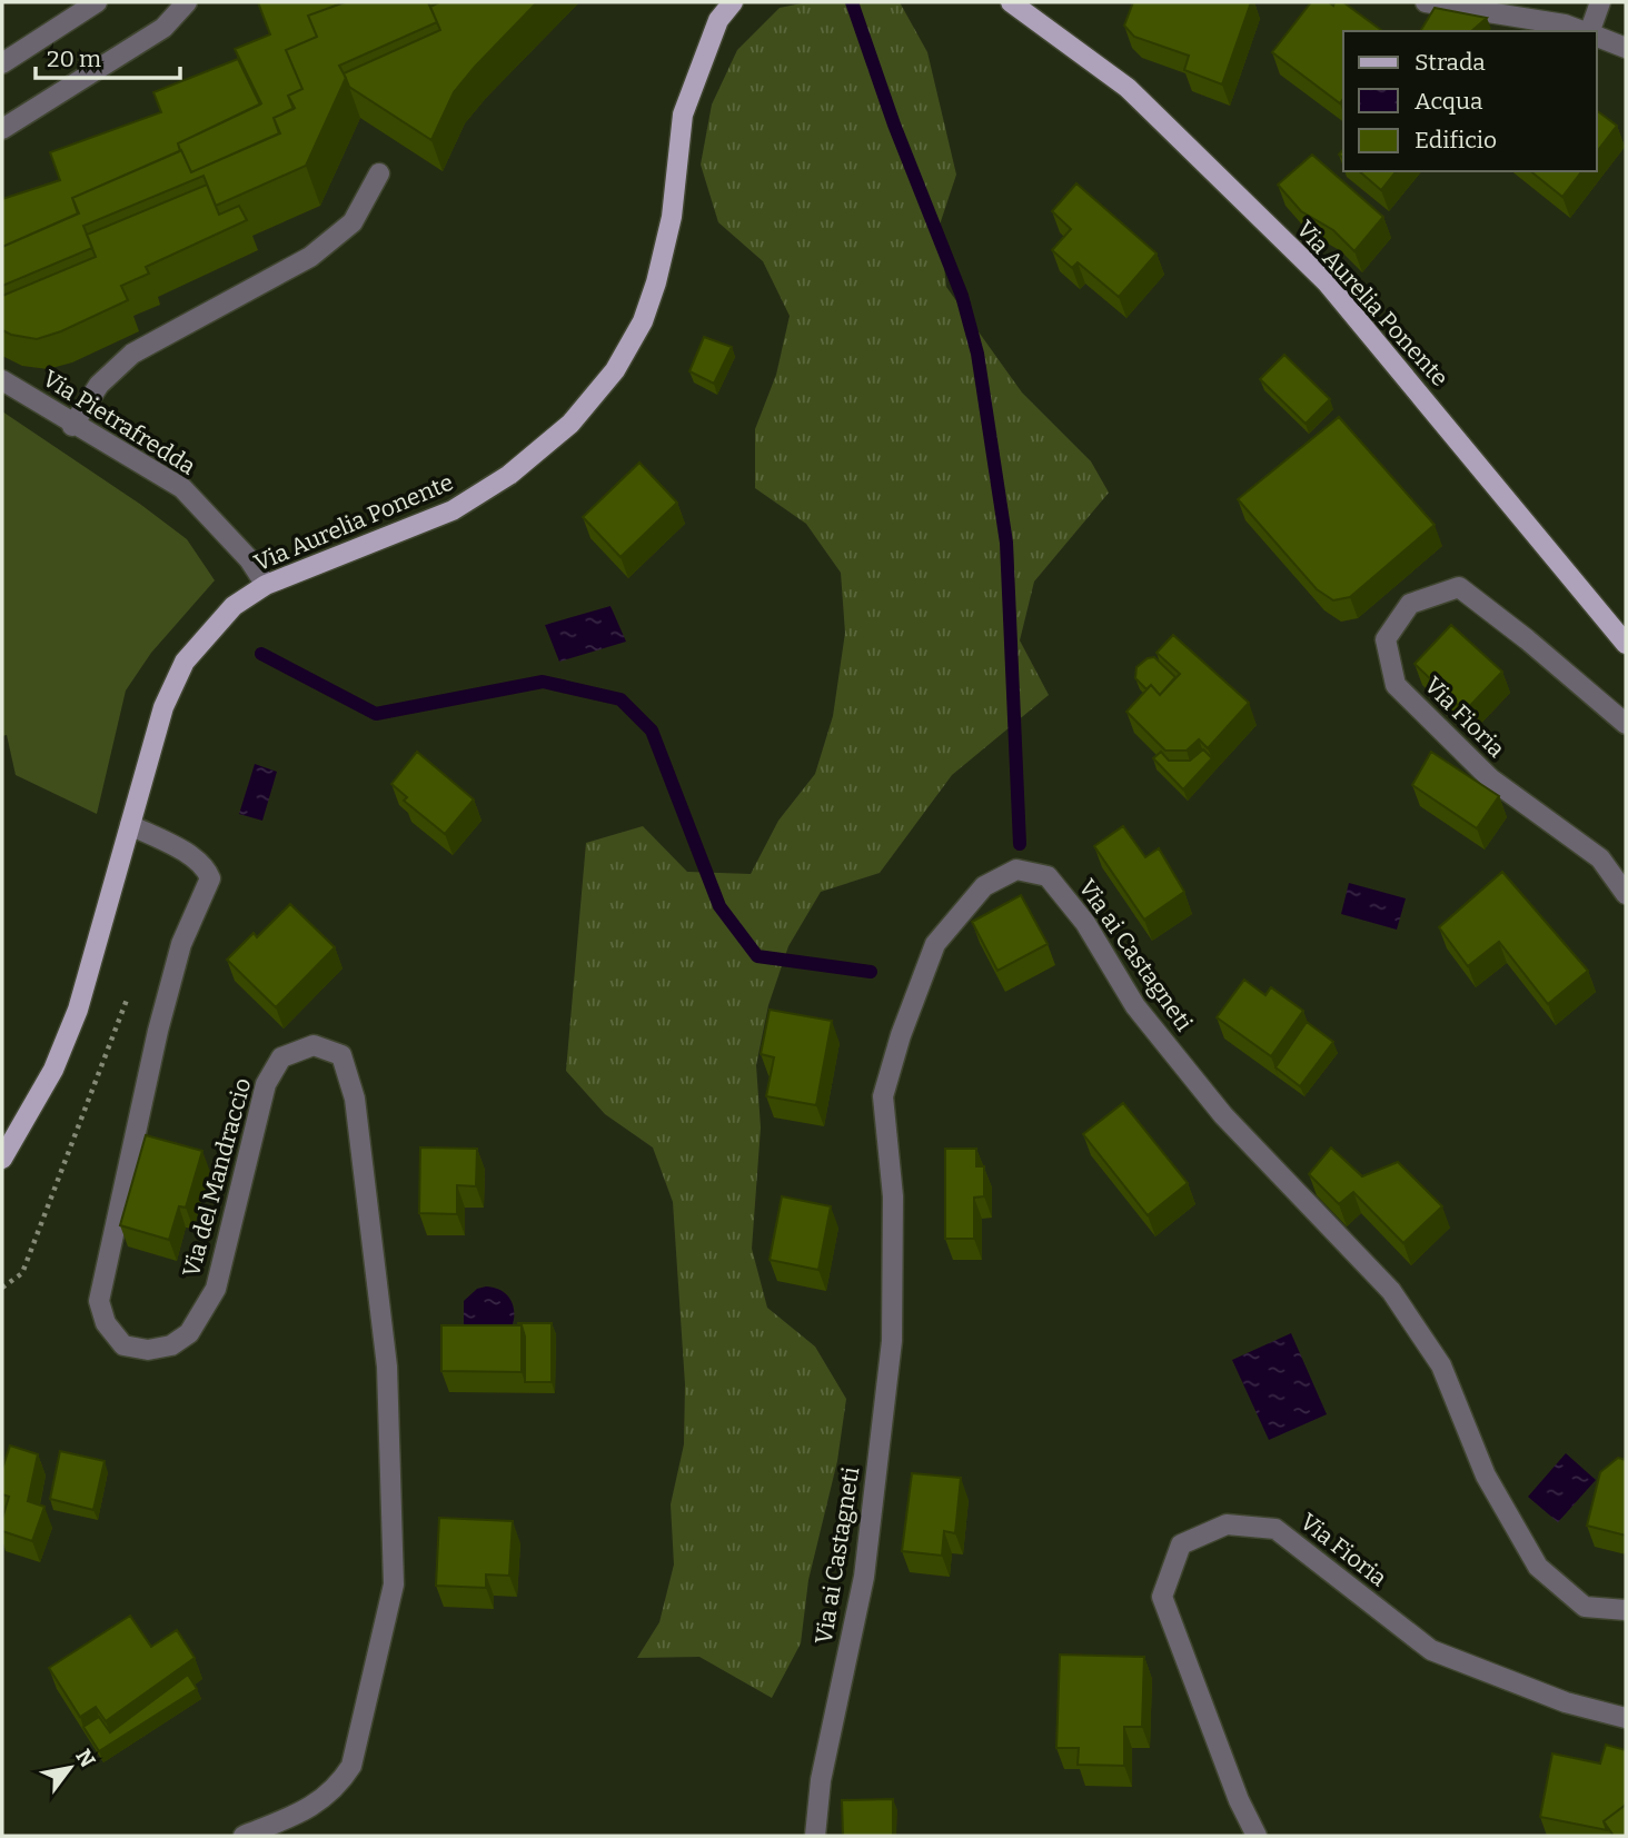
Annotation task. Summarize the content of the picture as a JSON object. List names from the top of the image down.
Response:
{
  "streets": {
    "main road": ["Via Aurelia Ponente"],
    "street": [
      "Via Pietrafredda",
      "Via Fioria",
      "Via ai Castagneti",
      "Via del Mandraccio"
    ]
  },
  "crossings": [
    ["Via Aurelia Ponente", "Via Pietrafredda"],
    ["Via Aurelia Ponente", "Via del Mandraccio"]
  ],
  "legend": ["Strada", "Acqua", "Edificio"],
  "scale_bar": "20 m",
  "north": "top right"
}
